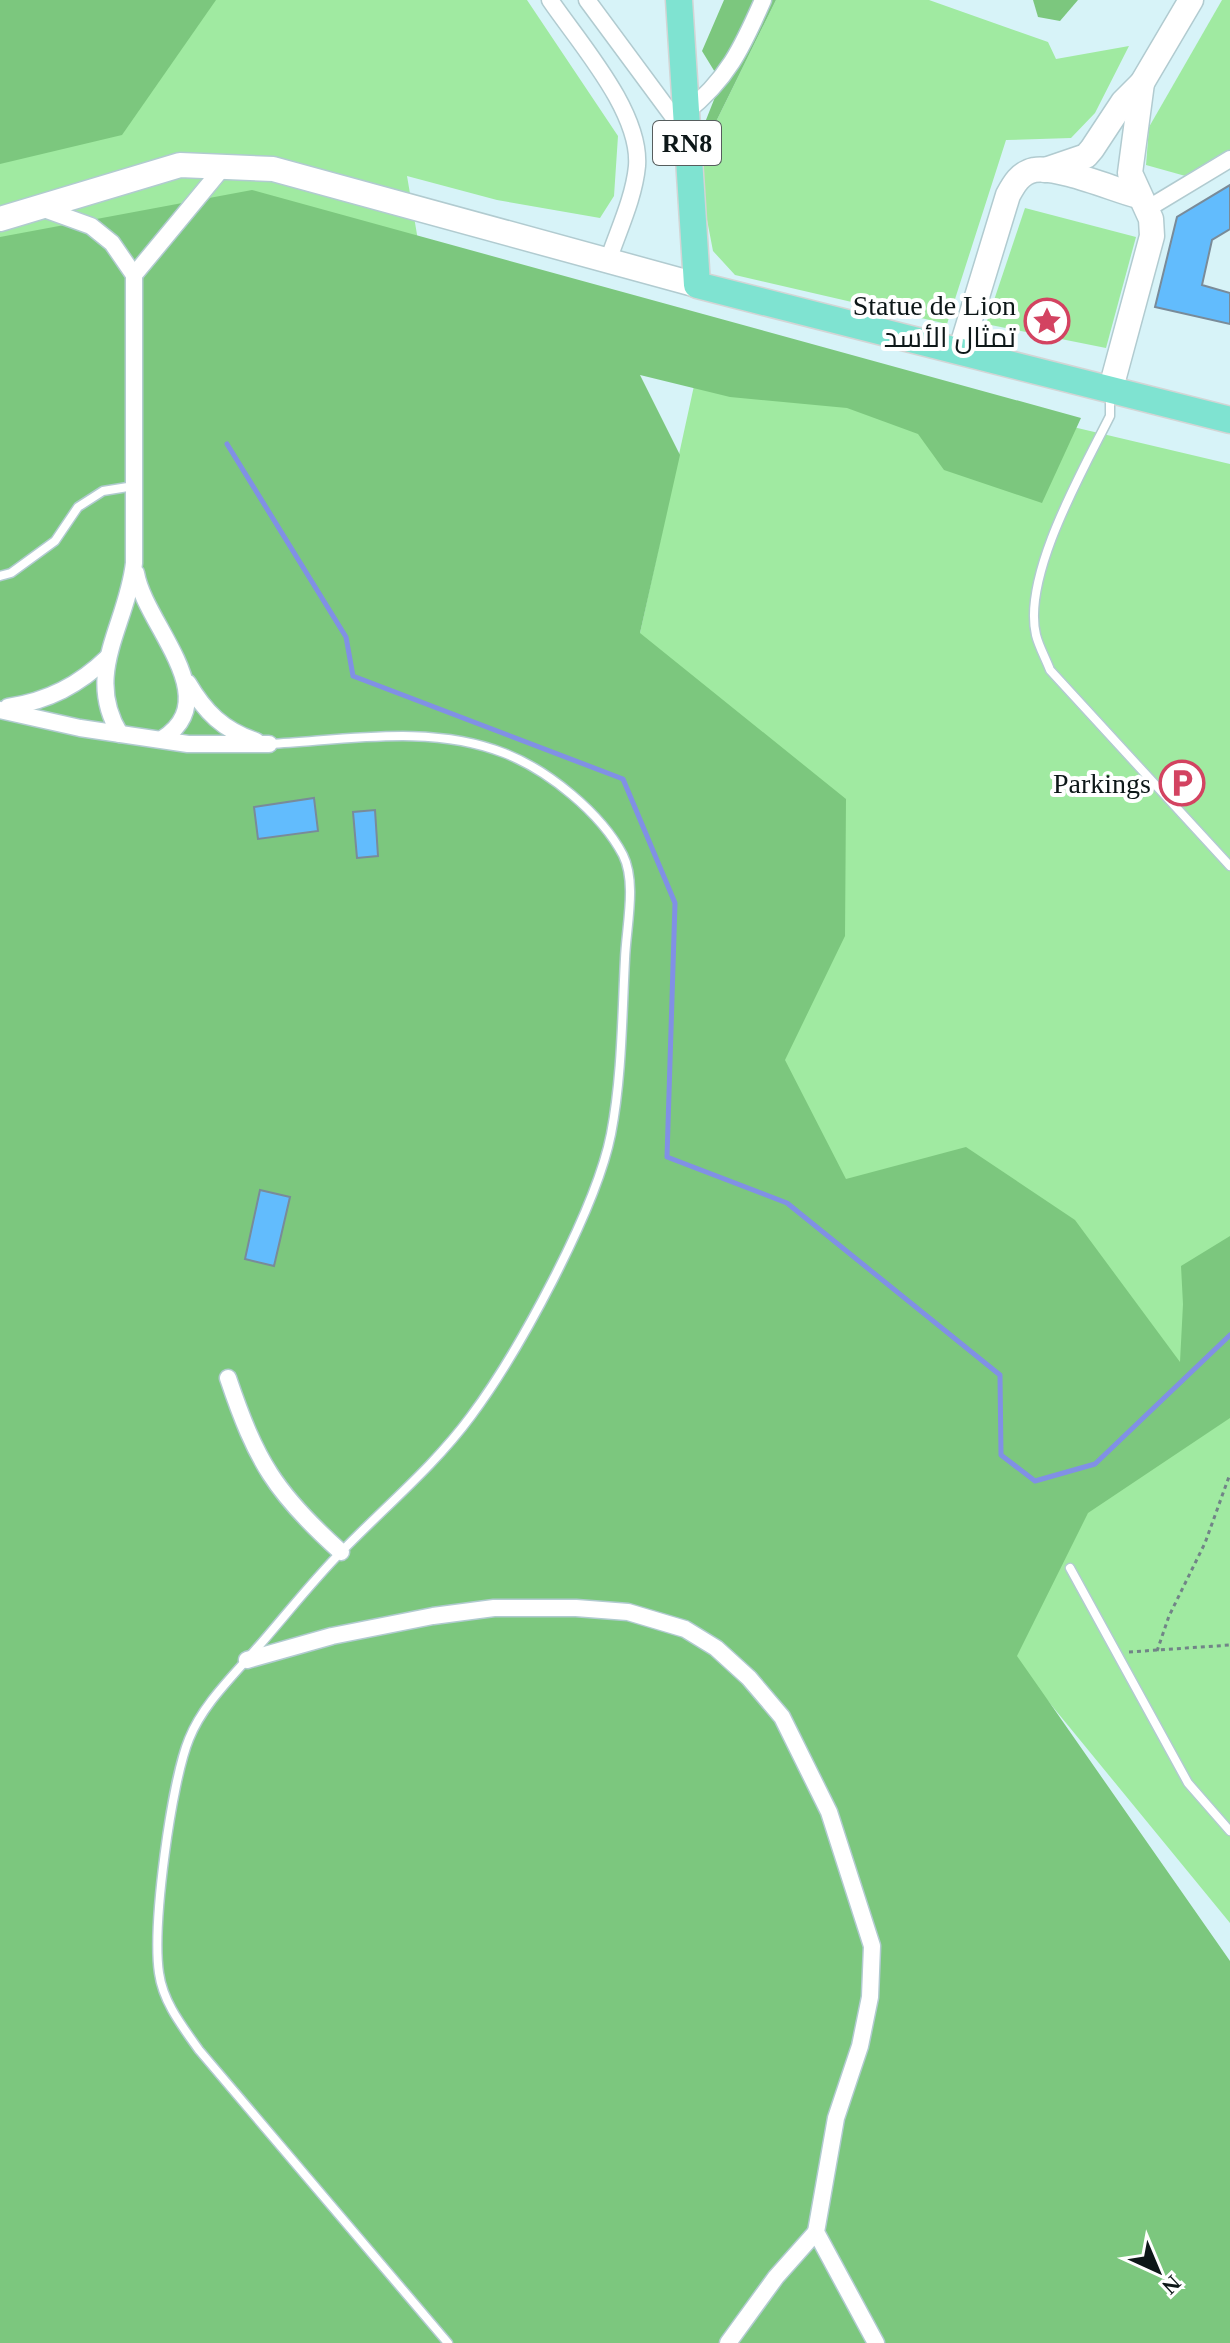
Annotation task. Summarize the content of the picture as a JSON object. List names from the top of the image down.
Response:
{
  "streets": {
    "main road": ["RN8"]
  },
  "places": {
    "place": ["Statue de Lion تمثال الأسد"],
    "parking": ["Parkings"]
  },
  "north": "bottom right"
}
